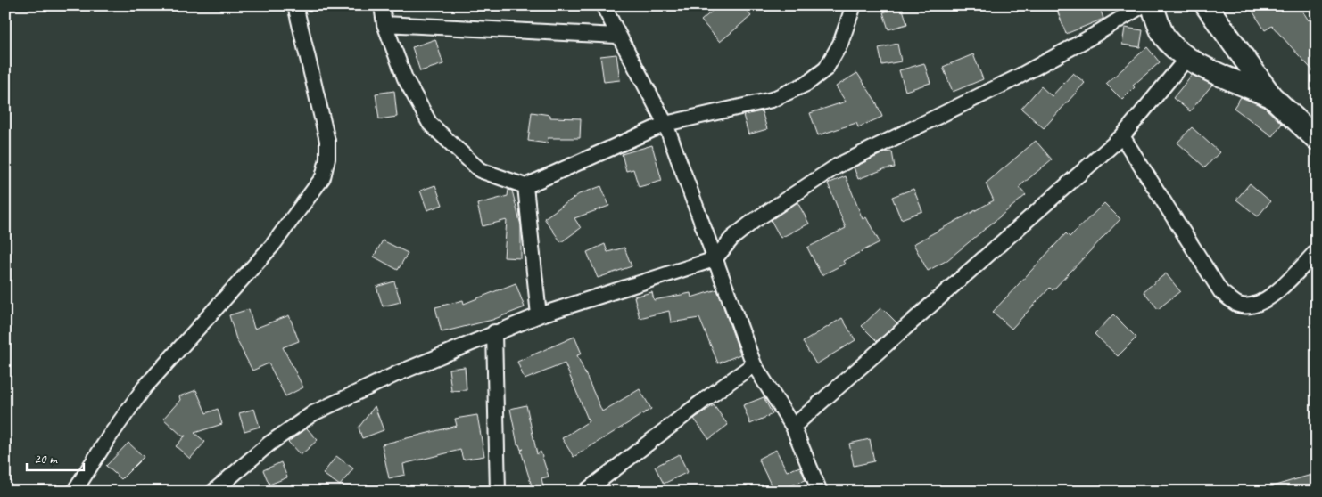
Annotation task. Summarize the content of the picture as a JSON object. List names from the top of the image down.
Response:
{
  "scale_bar": "20 m"
}
